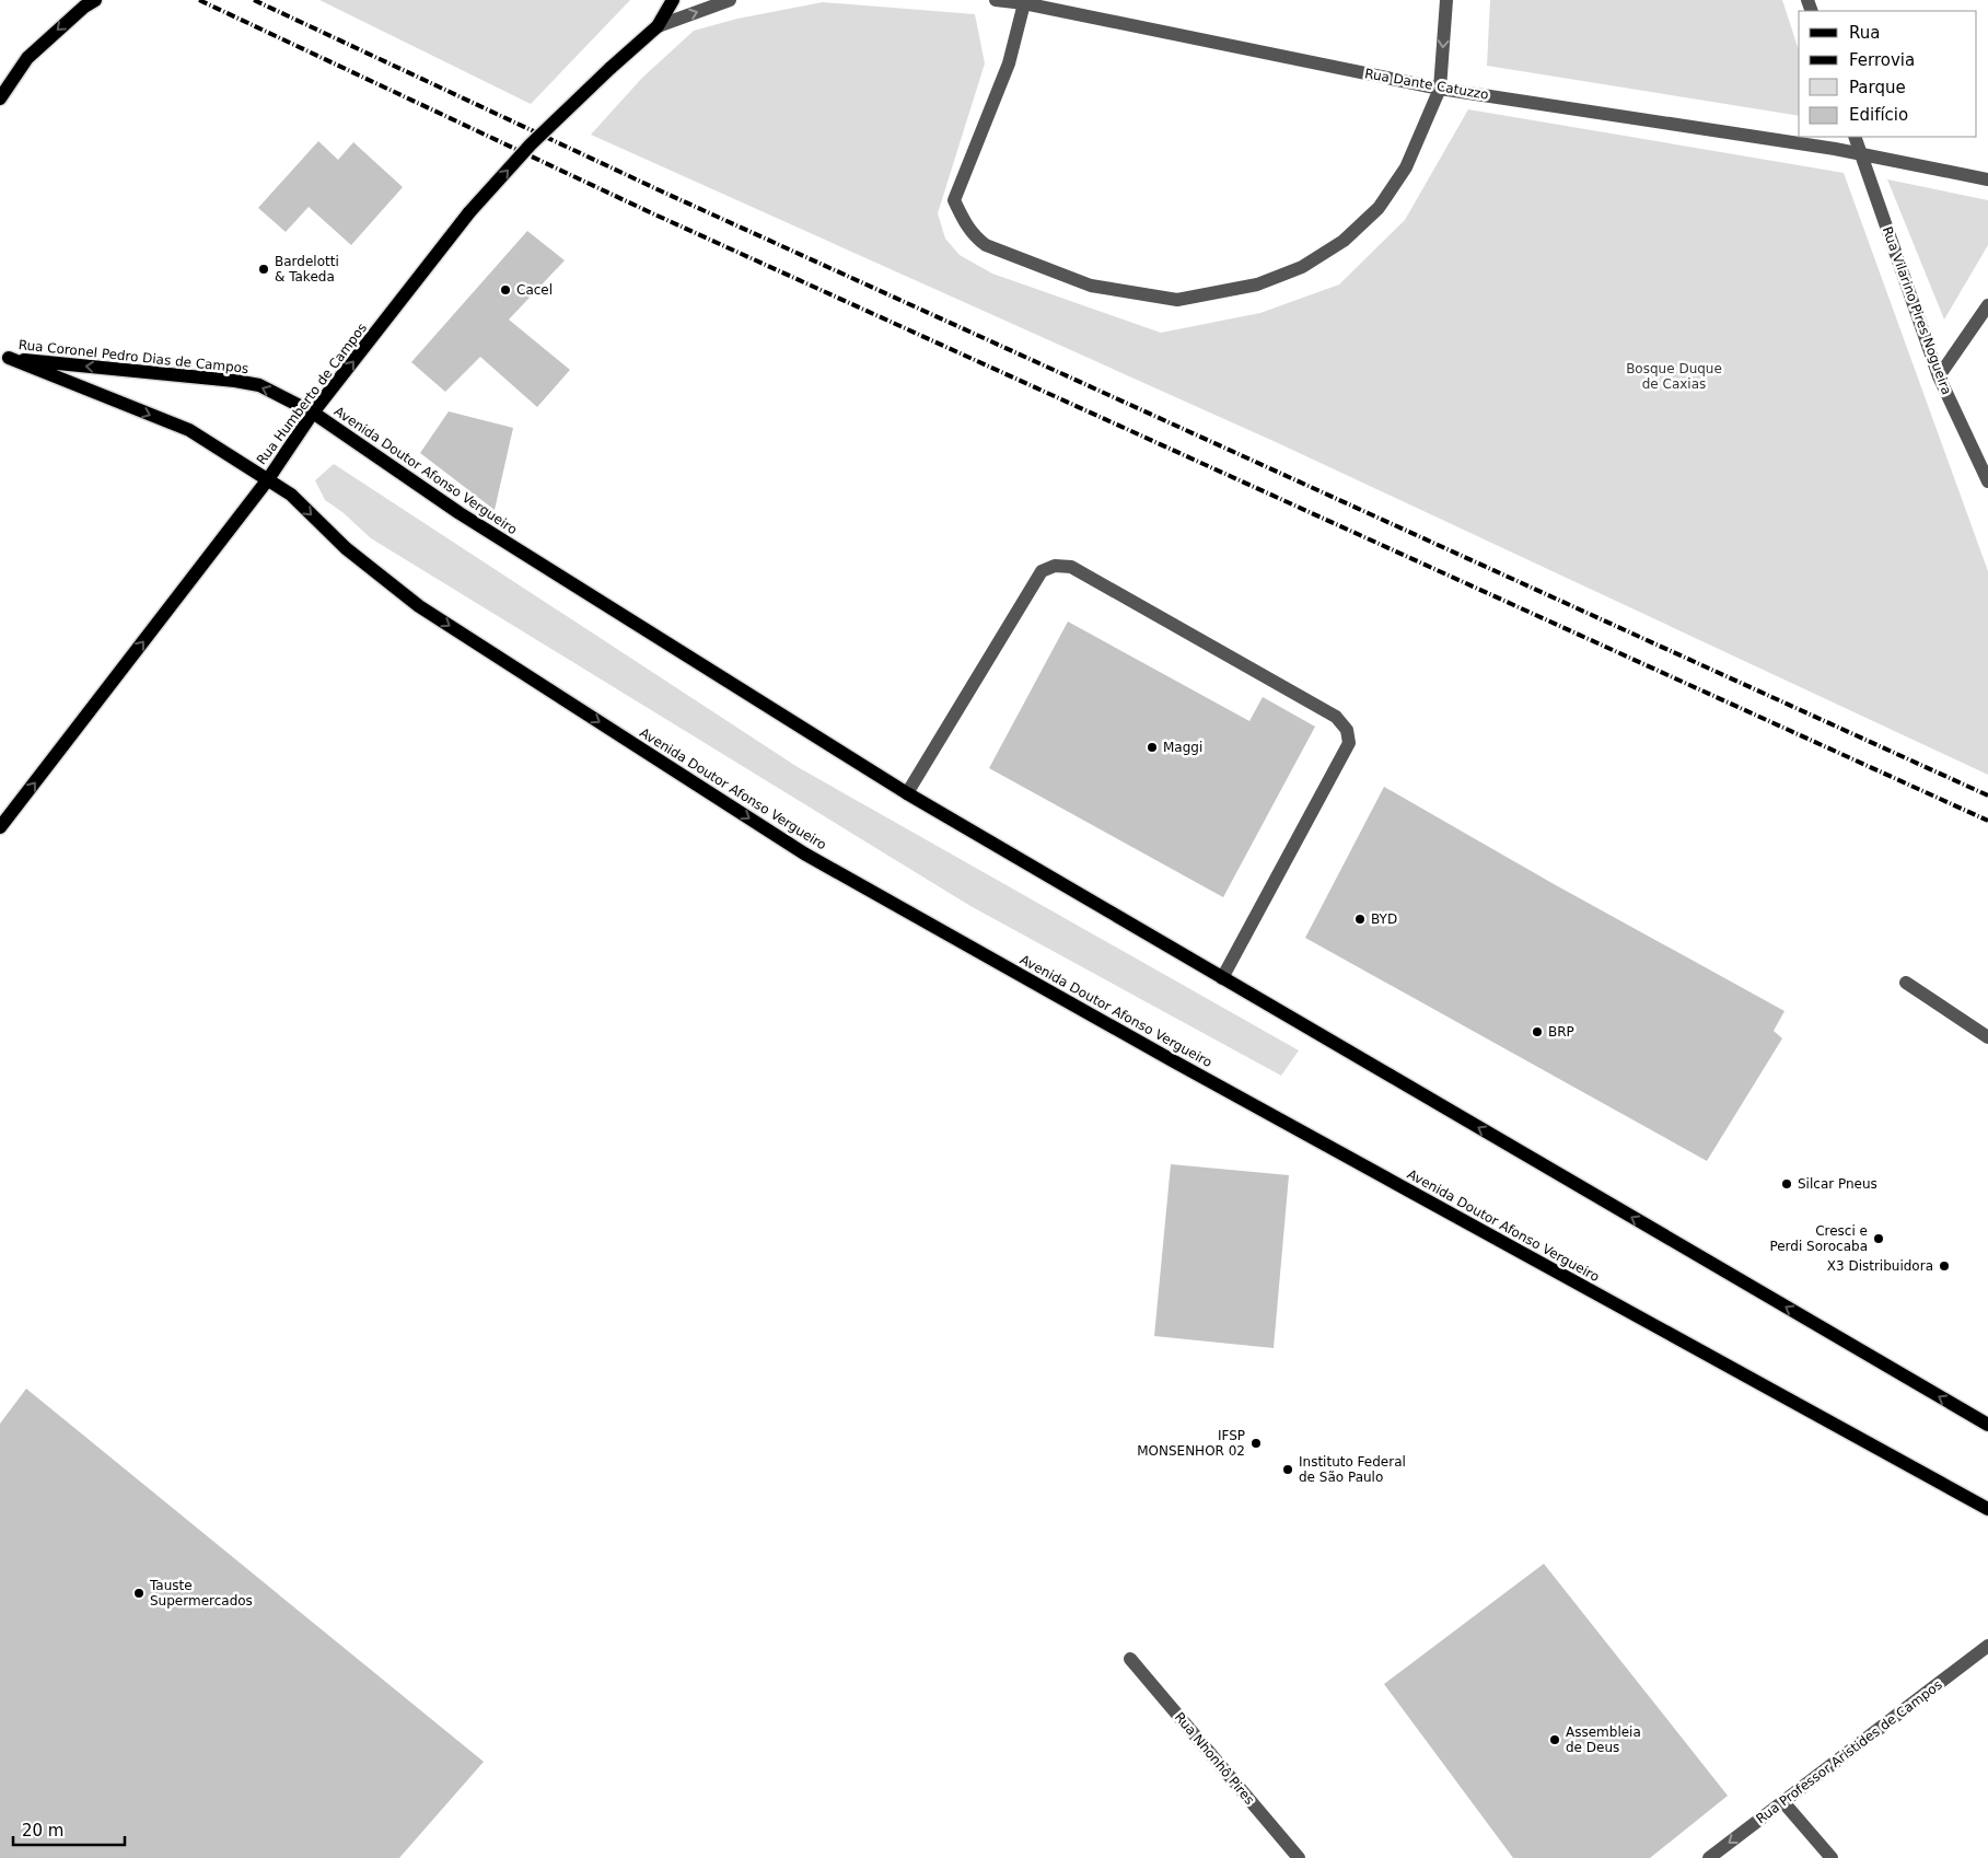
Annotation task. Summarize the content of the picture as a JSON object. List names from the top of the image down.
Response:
{
  "streets": {
    "main road": ["Rua Coronel Pedro Dias de Campos", "Rua Humberto de Campos", "Avenida Doutor Afonso Vergueiro"],
    "street": [
      "Rua Dante Catuzzo",
      "Rua Vilarino Pires Nogueira",
      "Rua Professor Aristides de Campos",
      "Rua Nhonhô Pires"
    ]
  },
  "crossings": [
    ["Rua Dante Catuzzo", "Rua Vilarino Pires Nogueira"],
    ["Rua Coronel Pedro Dias de Campos", "Rua Humberto de Campos"],
    ["Rua Coronel Pedro Dias de Campos", "Avenida Doutor Afonso Vergueiro"],
    ["Rua Humberto de Campos", "Avenida Doutor Afonso Vergueiro"]
  ],
  "one_way": ["Rua Humberto de Campos"],
  "parks": ["Bosque Duque de Caxias"],
  "places": [
    "Bardelotti & Takeda",
    "Cacel",
    "Maggi",
    "BYD",
    "BRP",
    "Silcar Pneus",
    "Cresci e Perdi Sorocaba",
    "X3 Distribuidora",
    "IFSP MONSENHOR 02",
    "Instituto Federal de São Paulo",
    "Tauste Supermercados",
    "Assembleia de Deus"
  ],
  "legend": [
    "Rua",
    "Ferrovia",
    "Parque",
    "Edifício"
  ],
  "scale_bar": "20 m"
}
